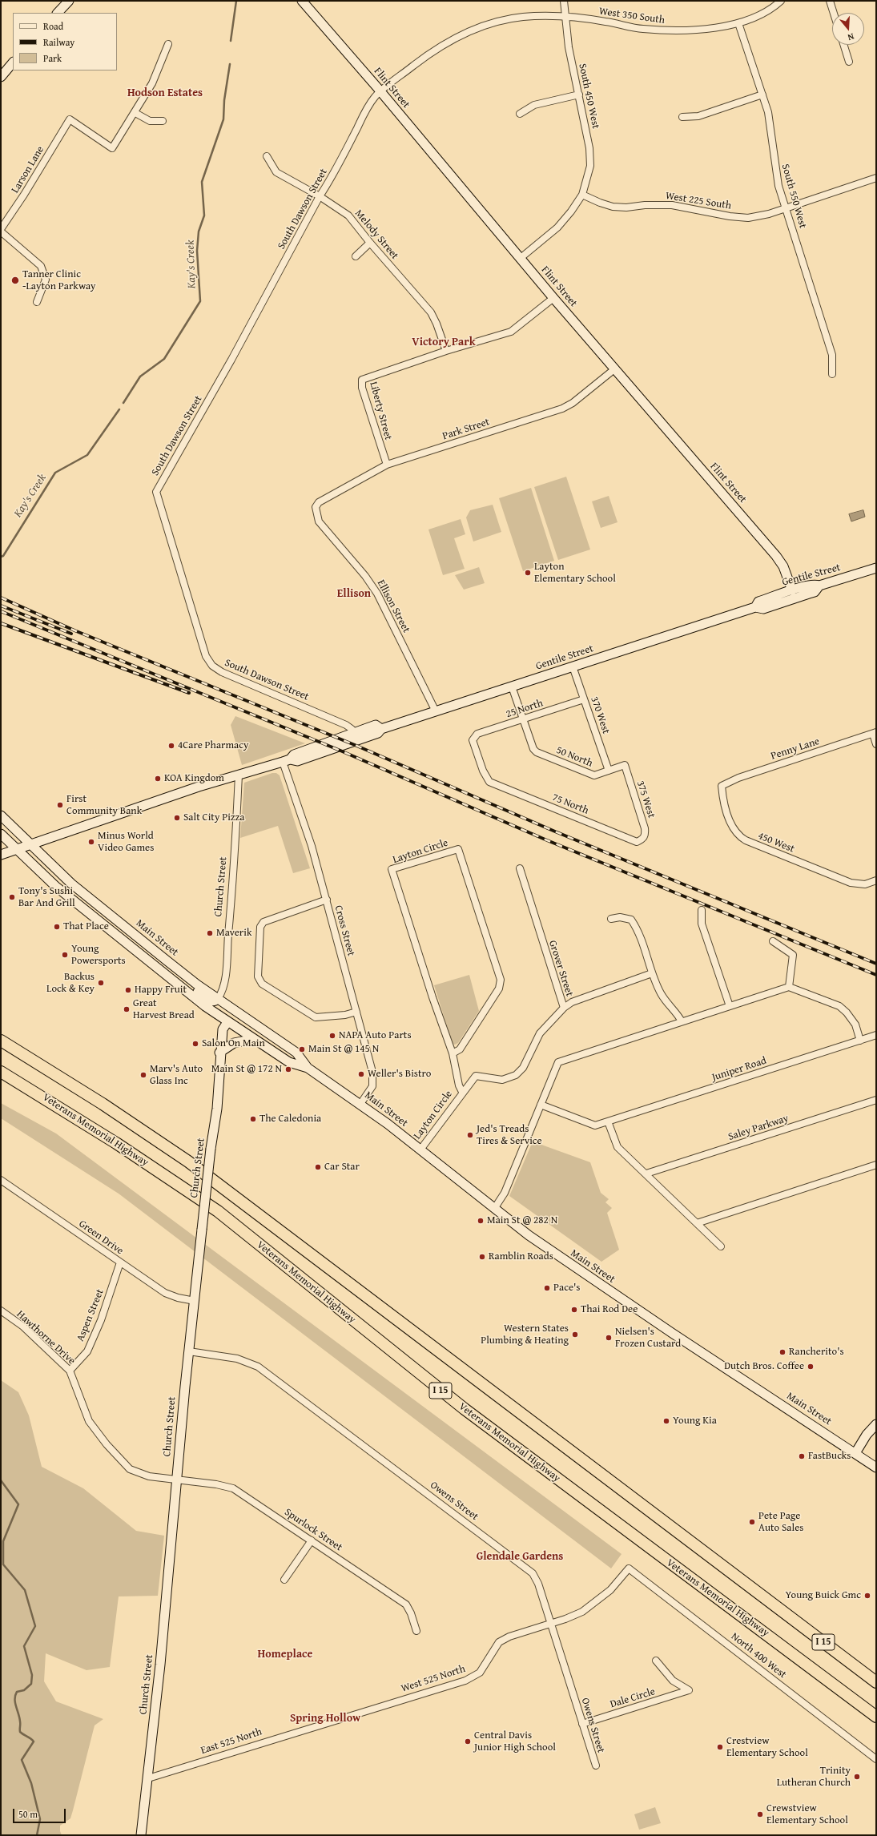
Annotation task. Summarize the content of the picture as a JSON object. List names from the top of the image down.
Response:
{
  "streets": {
    "highway": ["Veterans Memorial Highway", "I 15"],
    "main road": [
      "Flint Street",
      "Gentile Street",
      "Church Street",
      "Main Street"
    ],
    "street": [
      "West 350 South",
      "South 450 West",
      "Larson Lane",
      "South 550 West",
      "West 225 South",
      "South Dawson Street",
      "Melody Street",
      "Liberty Street",
      "Park Street",
      "Ellison Street",
      "25 North",
      "370 West",
      "Penny Lane",
      "50 North",
      "375 West",
      "75 North",
      "450 West",
      "Layton Circle",
      "Cross Street",
      "Grover Street",
      "Juniper Road",
      "Saley Parkway",
      "Green Drive",
      "Aspen Street",
      "Hawthorne Drive",
      "Owens Street",
      "Spurlock Street",
      "North 400 West",
      "West 525 North",
      "Dale Circle",
      "East 525 North"
    ]
  },
  "crossings": [
    ["West 350 South", "Flint Street"],
    ["West 350 South", "South 450 West"],
    ["West 350 South", "South 550 West"],
    ["West 350 South", "South Dawson Street"],
    ["Flint Street", "South Dawson Street"],
    ["Flint Street", "Liberty Street"],
    ["Flint Street", "Park Street"],
    ["Flint Street", "Gentile Street"],
    ["South 450 West", "West 225 South"],
    ["South 550 West", "West 225 South"],
    ["South Dawson Street", "Melody Street"],
    ["South Dawson Street", "Gentile Street"],
    ["Melody Street", "Liberty Street"],
    ["Liberty Street", "Park Street"],
    ["Park Street", "Ellison Street"],
    ["Gentile Street", "Ellison Street"],
    ["Gentile Street", "370 West"],
    ["Gentile Street", "Church Street"],
    ["Gentile Street", "Cross Street"],
    ["Gentile Street", "Main Street"],
    ["25 North", "370 West"],
    ["25 North", "50 North"],
    ["25 North", "75 North"],
    ["370 West", "50 North"],
    ["Penny Lane", "450 West"],
    ["50 North", "375 West"],
    ["375 West", "75 North"],
    ["Layton Circle", "Main Street"],
    ["Layton Circle", "Grover Street"],
    ["Church Street", "Main Street"],
    ["Church Street", "Green Drive"],
    ["Church Street", "Hawthorne Drive"],
    ["Church Street", "Owens Street"],
    ["Church Street", "Spurlock Street"],
    ["Church Street", "East 525 North"],
    ["Cross Street", "Main Street"],
    ["Green Drive", "Aspen Street"],
    ["Aspen Street", "Hawthorne Drive"],
    ["Hawthorne Drive", "Spurlock Street"],
    ["Owens Street", "West 525 North"],
    ["Owens Street", "Dale Circle"],
    ["North 400 West", "West 525 North"],
    ["West 525 North", "East 525 North"]
  ],
  "districts": [
    "Hodson Estates",
    "Victory Park",
    "Ellison",
    "Glendale Gardens",
    "Homeplace",
    "Spring Hollow"
  ],
  "water": ["Kay's Creek"],
  "places": [
    "Tanner Clinic -Layton Parkway",
    "Layton Elementary School",
    "4Care Pharmacy",
    "KOA Kingdom",
    "First Community Bank",
    "Salt City Pizza",
    "Minus World Video Games",
    "Tony's Sushi Bar And Grill",
    "That Place",
    "Maverik",
    "Young Powersports",
    "Backus Lock & Key",
    "Happy Fruit",
    "Great Harvest Bread",
    "NAPA Auto Parts",
    "Salon On Main",
    "Main St @ 145 N",
    "Main St @ 172 N",
    "Weller's Bistro",
    "Marv's Auto Glass Inc",
    "The Caledonia",
    "Jed's Treads Tires & Service",
    "Car Star",
    "Main St @ 282 N",
    "Ramblin Roads",
    "Pace's",
    "Thai Rod Dee",
    "Western States Plumbing & Heating",
    "Nielsen's Frozen Custard",
    "Rancherito's",
    "Dutch Bros. Coffee",
    "Young Kia",
    "FastBucks",
    "Pete Page Auto Sales",
    "Young Buick Gmc",
    "Central Davis Junior High School",
    "Crestview Elementary School",
    "Trinity Lutheran Church",
    "Crewstview Elementary School"
  ],
  "legend": ["Road", "Railway", "Park"],
  "scale_bar": "50 m",
  "north": "bottom"
}
